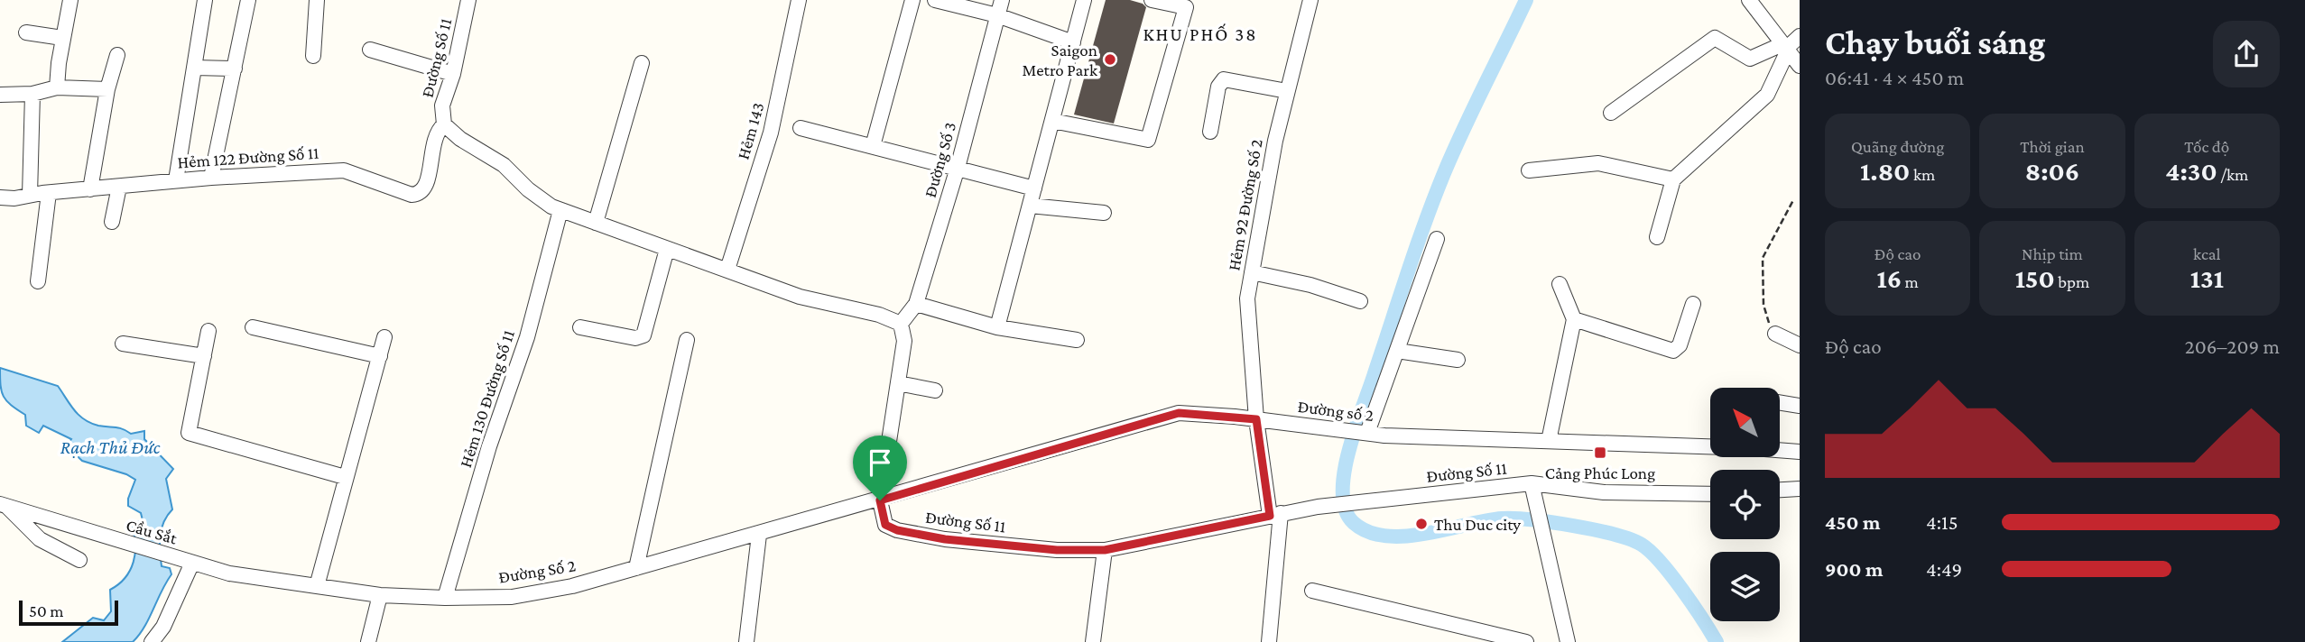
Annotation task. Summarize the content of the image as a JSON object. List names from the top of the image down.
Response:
{
  "streets": {
    "street": [
      "Đường Số 11",
      "Hẻm 143",
      "Hẻm 122 Đường Số 11",
      "Đường Số 3",
      "Hẻm 92 Đường Số 2",
      "Hẻm 130 Đường Số 11",
      "Đường số 2",
      "Cầu Sắt",
      "Đường Số 2"
    ]
  },
  "crossings": [
    ["Đường Số 11", "Hẻm 122 Đường Số 11"],
    ["Đường Số 11", "Hẻm 92 Đường Số 2"],
    ["Đường Số 11", "Đường số 2"],
    ["Đường Số 11", "Đường Số 2"],
    ["Hẻm 92 Đường Số 2", "Đường số 2"],
    ["Hẻm 130 Đường Số 11", "Đường Số 2"],
    ["Đường số 2", "Đường Số 2"],
    ["Cầu Sắt", "Đường Số 2"]
  ],
  "districts": ["KHU PHỐ 38"],
  "water": ["Rạch Thủ Đức"],
  "places": {
    "other": ["Saigon Metro Park", "Thu Duc city"],
    "transit": ["Cảng Phúc Long"]
  },
  "scale_bar": "50 m",
  "north": "top left",
  "page": {
    "heading": ["Chạy buổi sáng", "06:41 · 4 × 450 m"],
    "stats": [
      ["Quãng đường", "1.80 km"],
      ["Thời gian", "8:06"],
      ["Tốc độ", "4:30 /km"],
      ["Độ cao", "16 m"],
      ["Nhịp tim", "150 bpm"],
      ["kcal", "131"]
    ],
    "chart": ["Độ cao", "206–209 m"],
    "list": [
      {
        "name": "450 m",
        "note": "4:15"
      },
      {
        "name": "900 m",
        "note": "4:49"
      }
    ],
    "scale": "50 m"
  }
}
